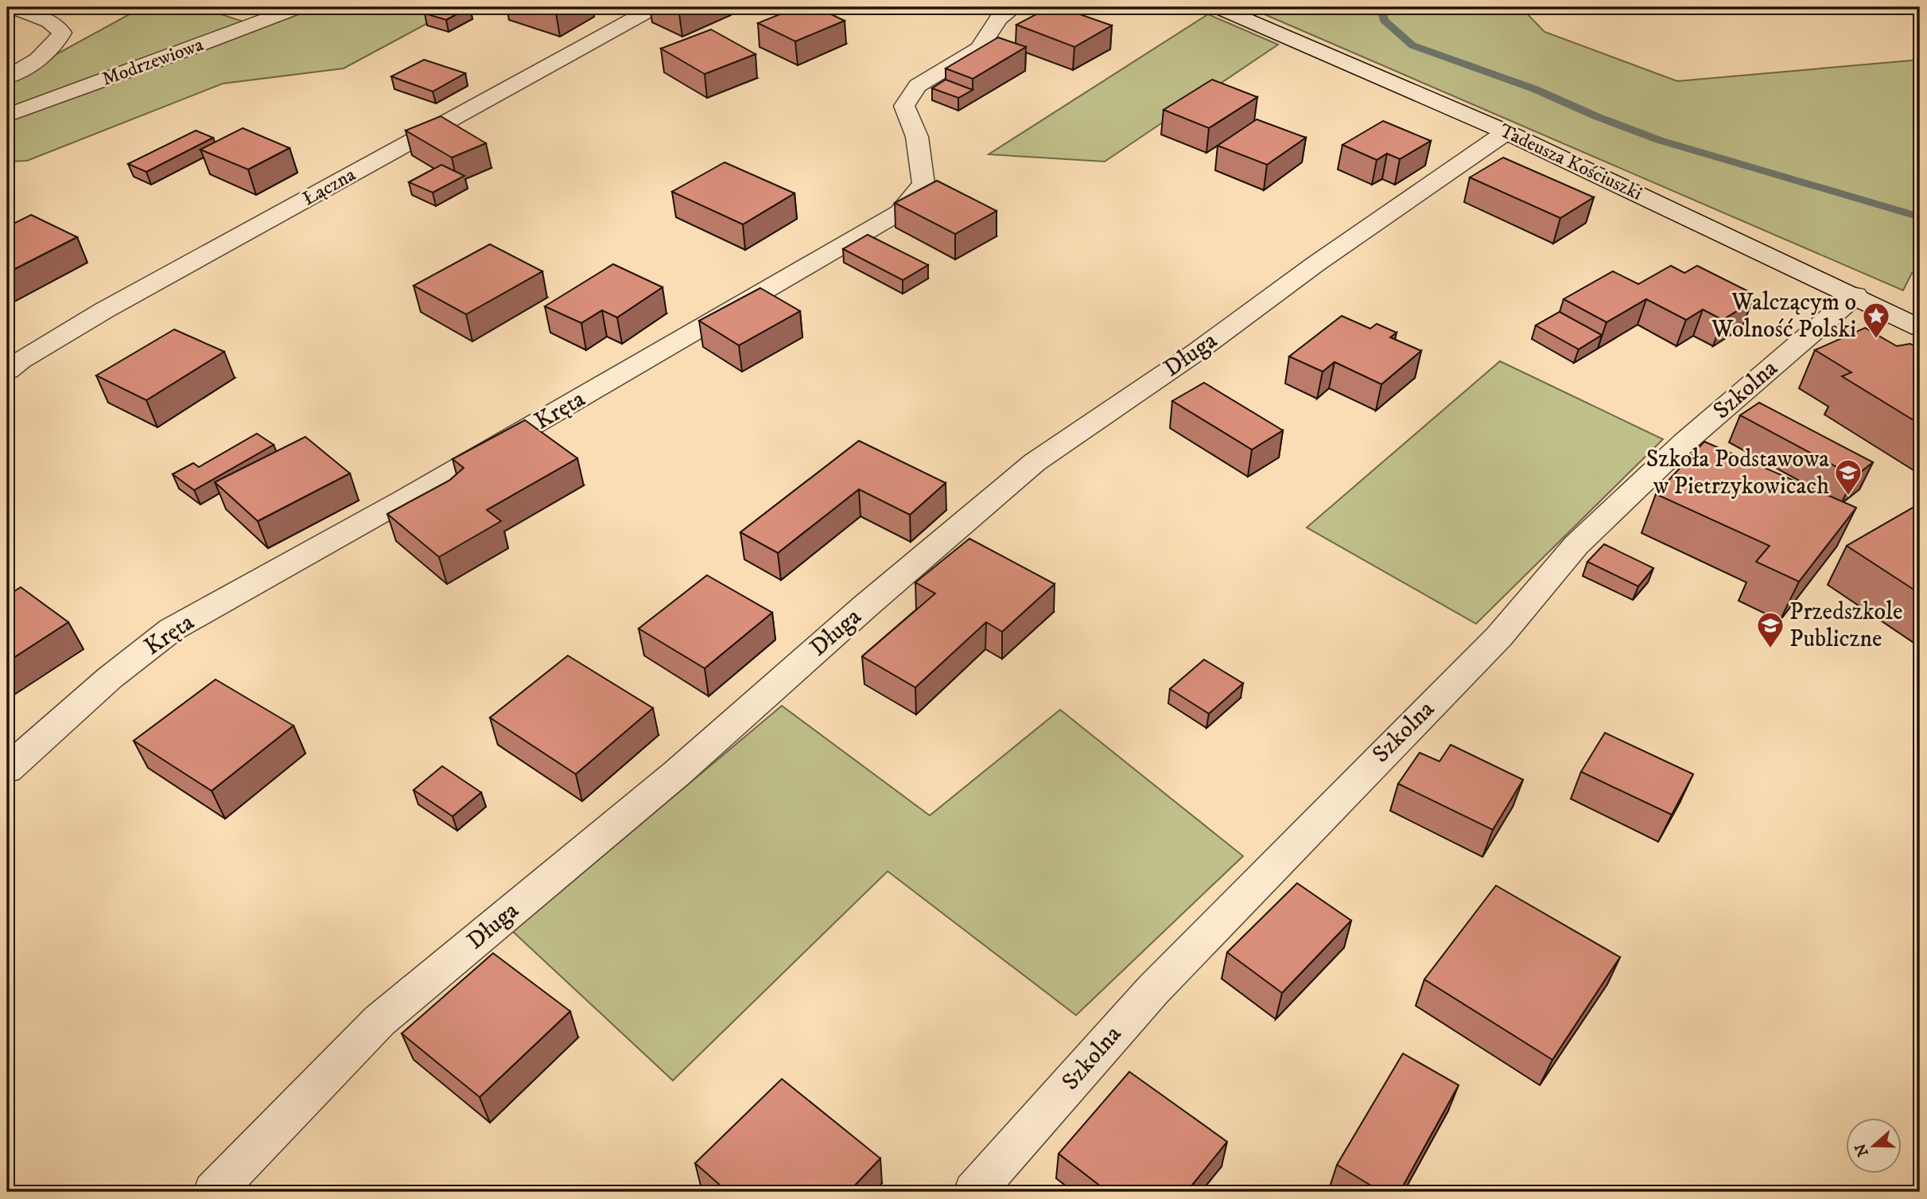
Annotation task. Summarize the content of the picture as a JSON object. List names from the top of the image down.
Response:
{
  "streets": {
    "street": [
      "Modrzewiowa",
      "Tadeusza Kościuszki",
      "Łączna",
      "Długa",
      "Szkolna",
      "Kręta"
    ]
  },
  "crossings": [
    ["Tadeusza Kościuszki", "Długa"],
    ["Tadeusza Kościuszki", "Szkolna"]
  ],
  "places": {
    "place": ["Walczącym o Wolność Polski"],
    "school or university": ["Szkoła Podstawowa w Pietrzykowicach", "Przedszkole Publiczne"]
  },
  "north": "left"
}
